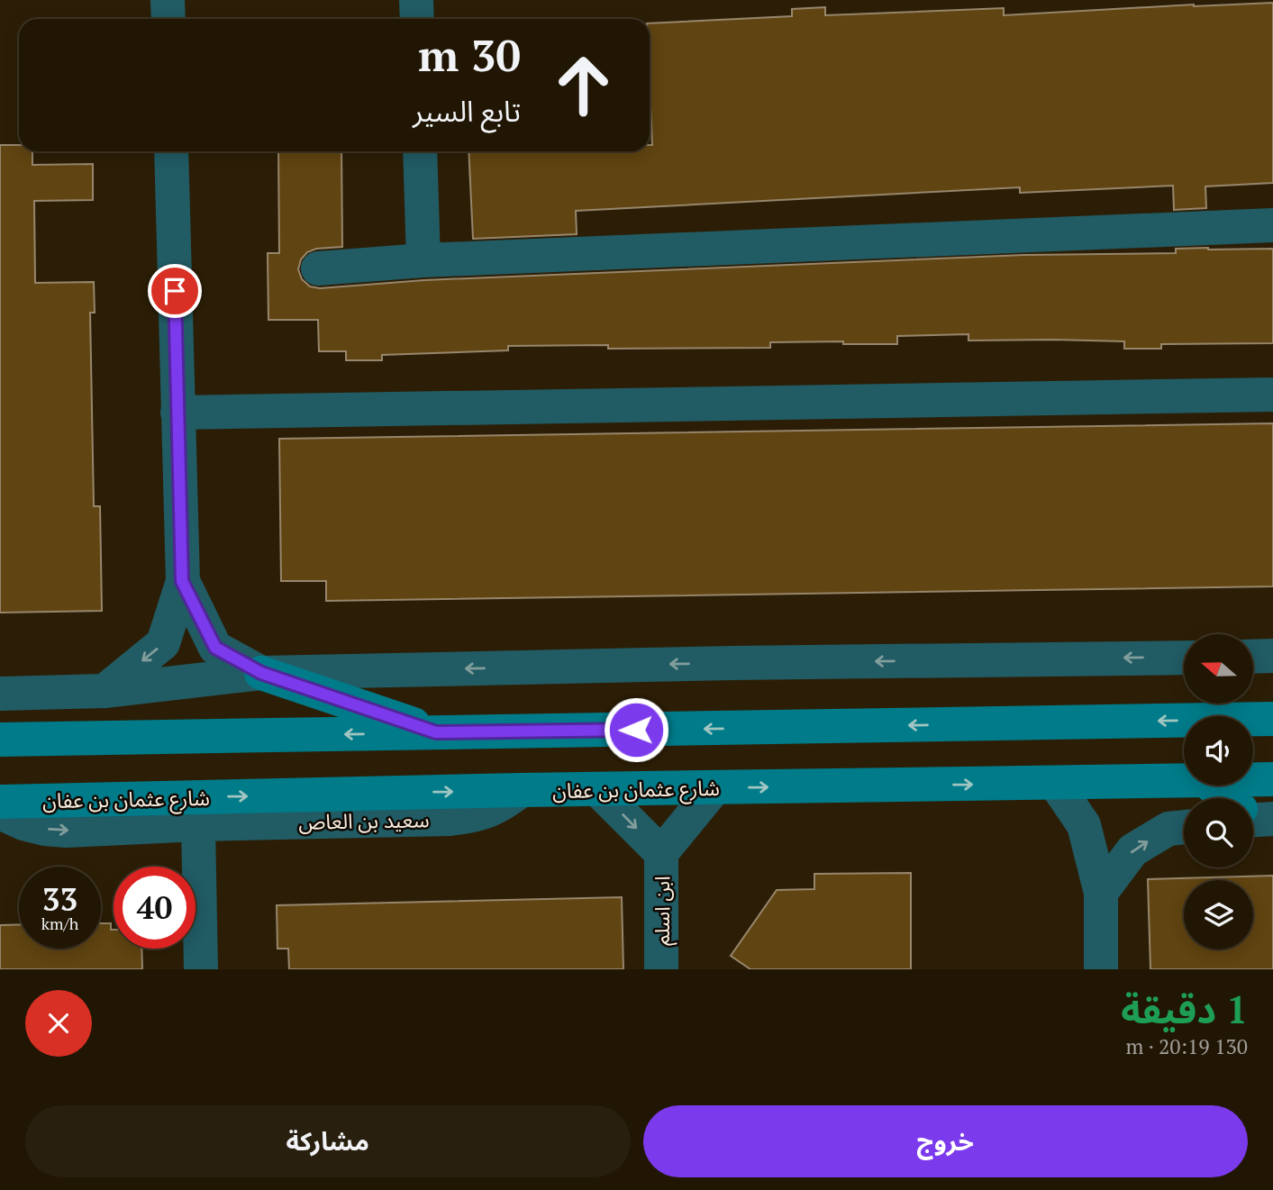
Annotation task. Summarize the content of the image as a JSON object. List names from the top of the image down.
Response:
{
  "streets": {
    "street": ["شارع عثمان بن عفان", "سعيد بن العاص", "ابن اسلم"]
  },
  "crossings": [
    ["شارع عثمان بن عفان", "سعيد بن العاص"],
    ["شارع عثمان بن عفان", "ابن اسلم"]
  ],
  "north": "left",
  "page": {
    "turn": ["30 m", "تابع السير"],
    "speed": "33 km/h",
    "limit": "40",
    "heading": ["1 دقيقة", "130 m · 20:19"],
    "buttons": ["خروج", "مشاركة"]
  }
}
